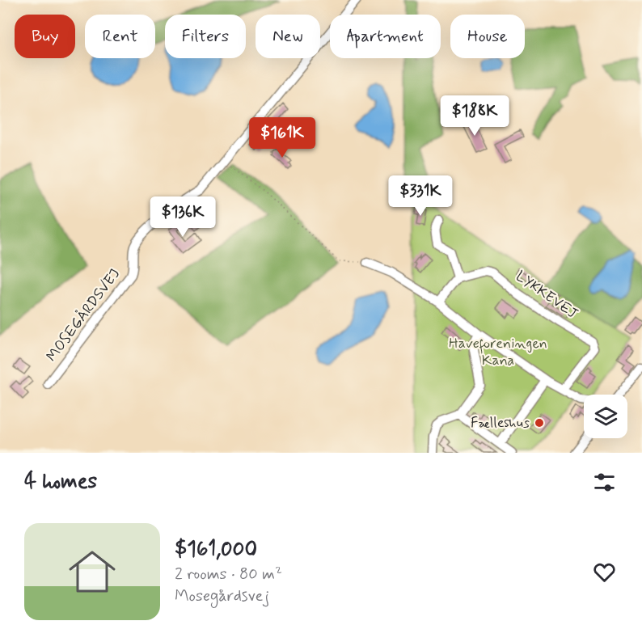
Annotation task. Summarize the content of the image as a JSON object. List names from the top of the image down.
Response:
{
  "streets": {
    "street": ["LYKKEVEJ", "MOSEGÅRDSVEJ"]
  },
  "parks": ["Haveforeningen Kana"],
  "places": ["Fælleshus"],
  "page": {
    "chip": [
      "Buy",
      "Rent",
      "Filters",
      "New",
      "Apartment",
      "House"
    ],
    "price": [
      "$188K",
      "$161K",
      "$331K",
      "$136K"
    ],
    "heading": "4 homes",
    "list": [
      {
        "name": "$161,000",
        "note": "2 rooms · 80 m² · Mosegårdsvej"
      }
    ]
  }
}
